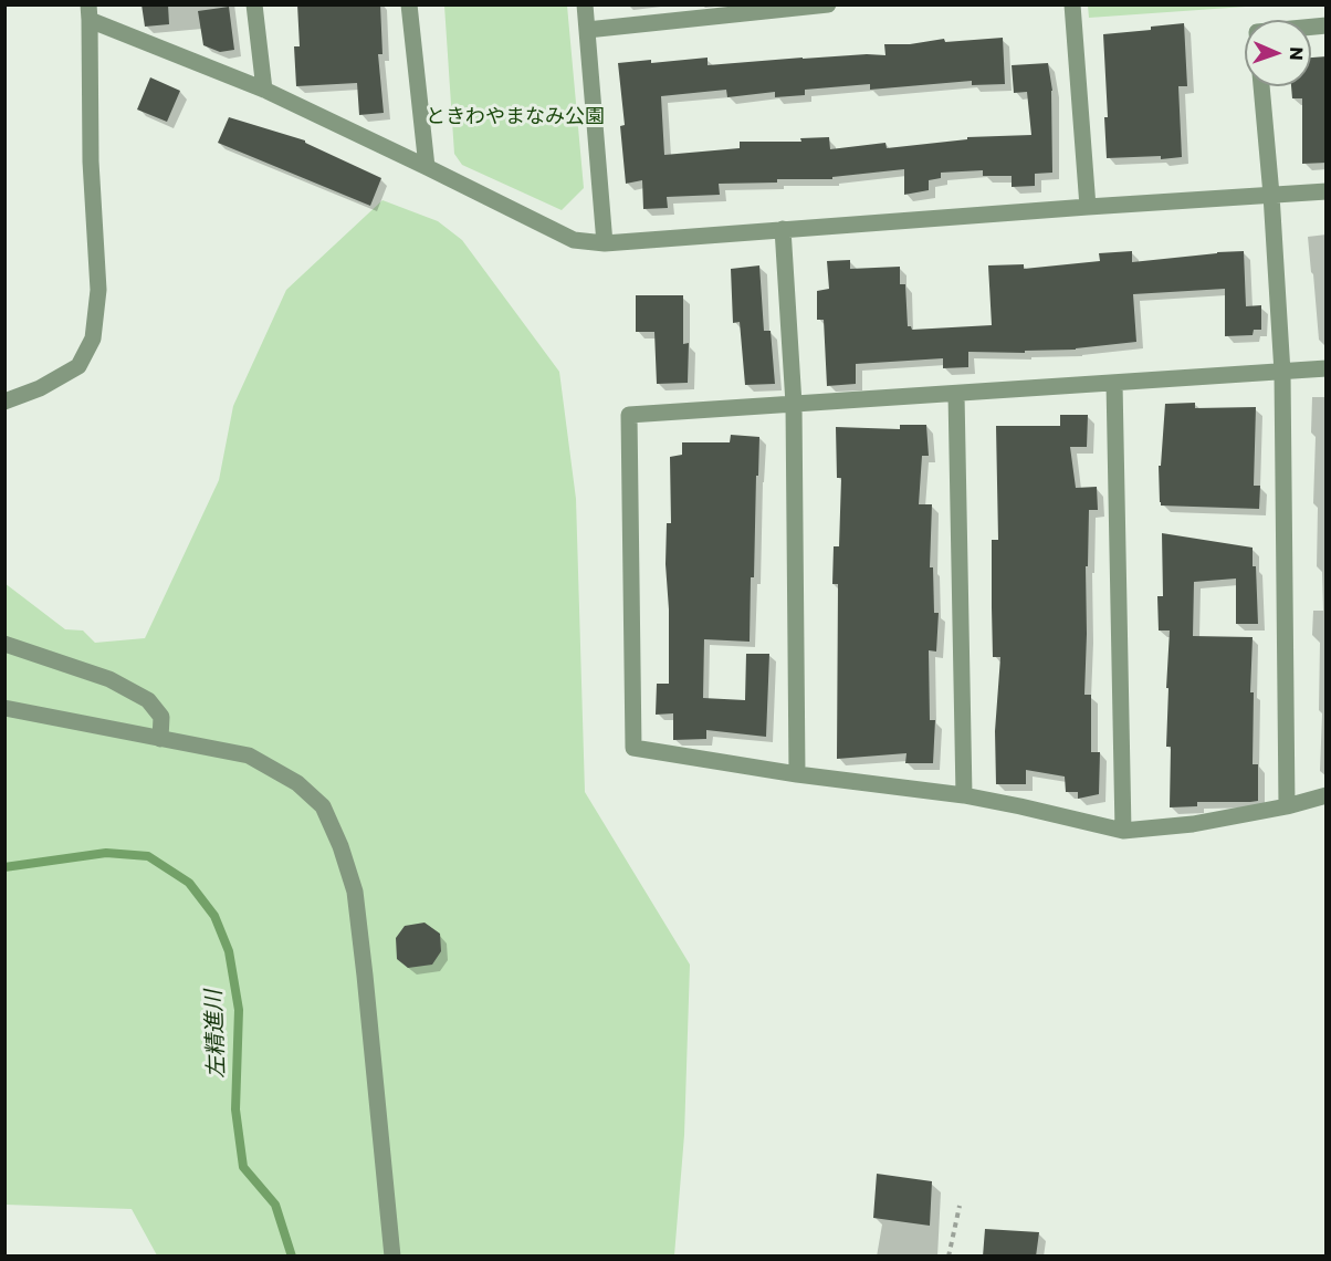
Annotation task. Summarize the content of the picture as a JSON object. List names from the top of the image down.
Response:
{
  "water": ["左精進川"],
  "parks": ["ときわやまなみ公園"],
  "north": "right"
}
